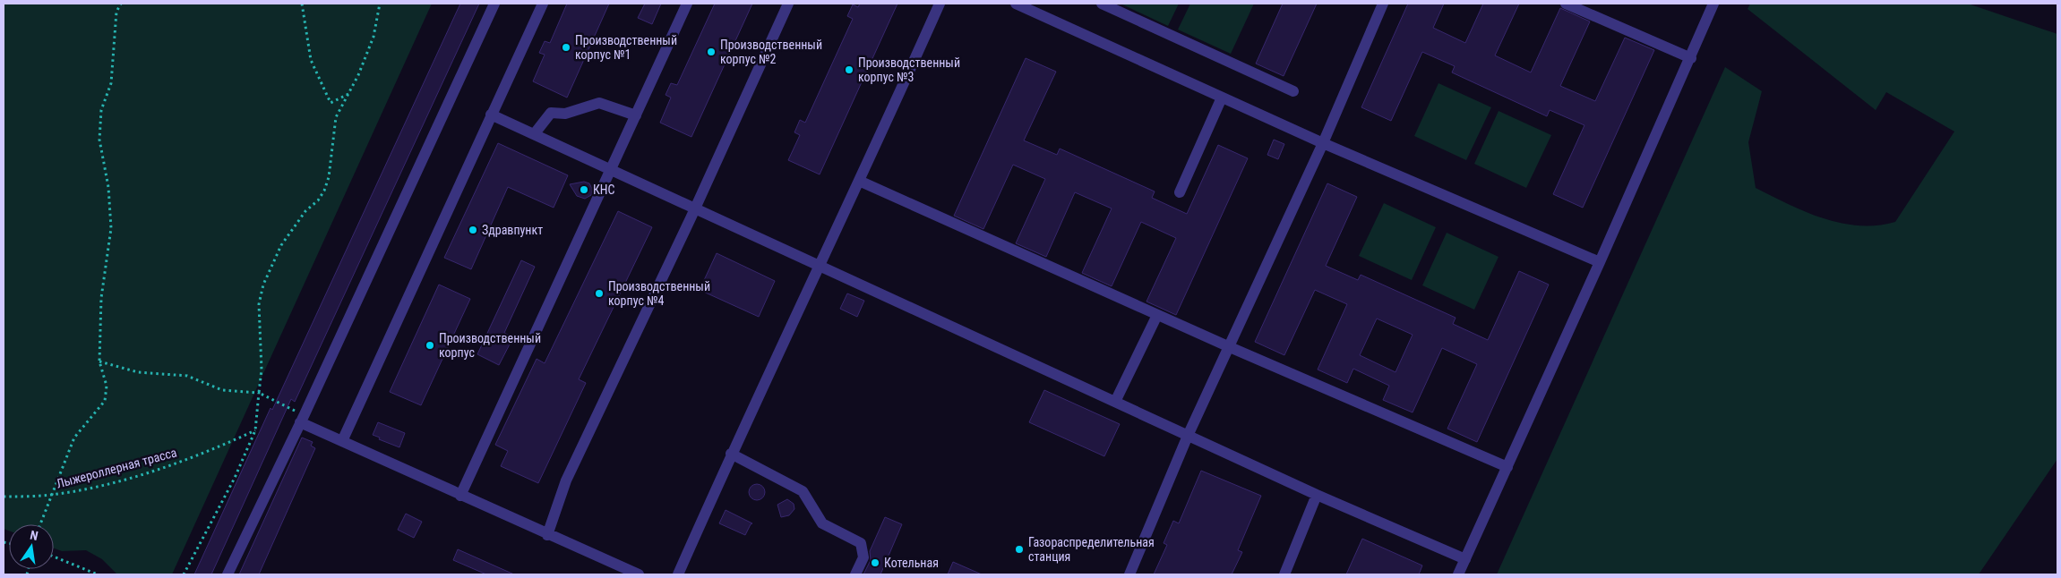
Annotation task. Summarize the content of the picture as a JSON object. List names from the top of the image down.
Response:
{
  "streets": {
    "path": ["Лыжероллерная трасса"]
  },
  "places": [
    "Производственный корпус №1",
    "Производственный корпус №2",
    "Производственный корпус №3",
    "КНС",
    "Здравпункт",
    "Производственный корпус №4",
    "Производственный корпус",
    "Газораспределительная станция",
    "Котельная"
  ],
  "north": "top"
}
